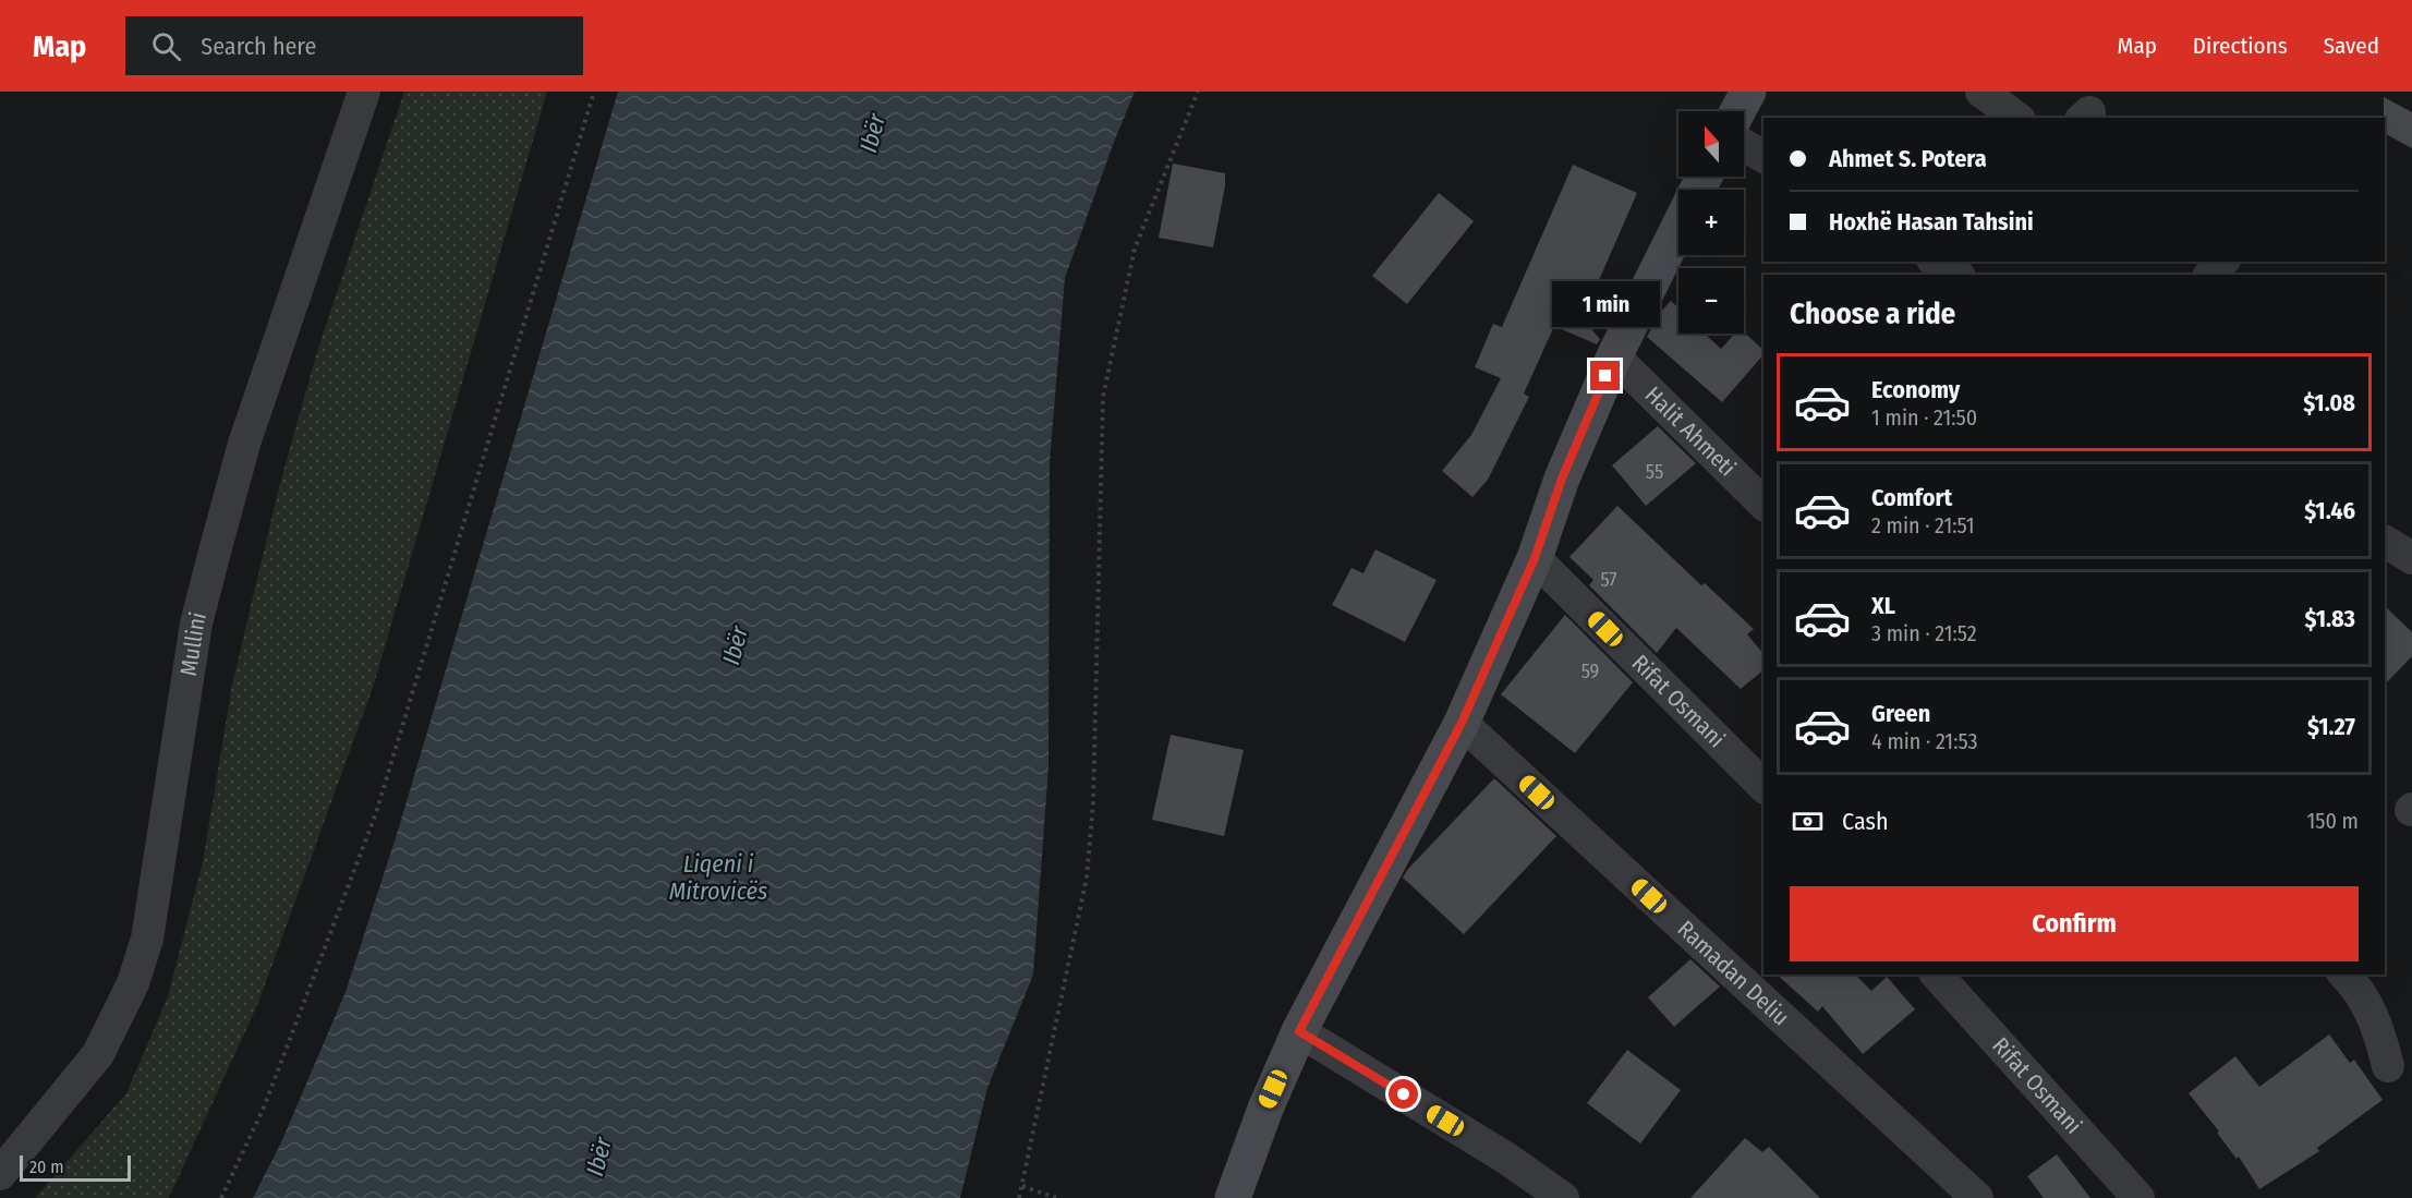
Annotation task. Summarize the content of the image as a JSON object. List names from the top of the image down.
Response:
{
  "streets": {
    "street": [
      "Halit Ahmeti",
      "Mullini",
      "Rifat Osmani",
      "Ramadan Deliu"
    ]
  },
  "water": ["Ibër", "Liqeni i Mitrovicës"],
  "house_numbers": ["55", "57", "59"],
  "scale_bar": "20 m",
  "north": "top",
  "page": {
    "header": "Map",
    "search": "Search here",
    "nav": ["Map", "Directions", "Saved"],
    "map_buttons": ["+", "−"],
    "banner": ["Ahmet S. Potera", "Hoxhë Hasan Tahsini"],
    "heading": "Choose a ride",
    "bubble": "1 min",
    "list": [
      {
        "name": "Economy",
        "note": "1 min · 21:50",
        "value": "$1.08"
      },
      {
        "name": "Comfort",
        "note": "2 min · 21:51",
        "value": "$1.46"
      },
      {
        "name": "XL",
        "note": "3 min · 21:52",
        "value": "$1.83"
      },
      {
        "name": "Green",
        "note": "4 min · 21:53",
        "value": "$1.27"
      }
    ],
    "pay": ["Cash", "150 m"],
    "buttons": "Confirm",
    "scale": "20 m"
  }
}
